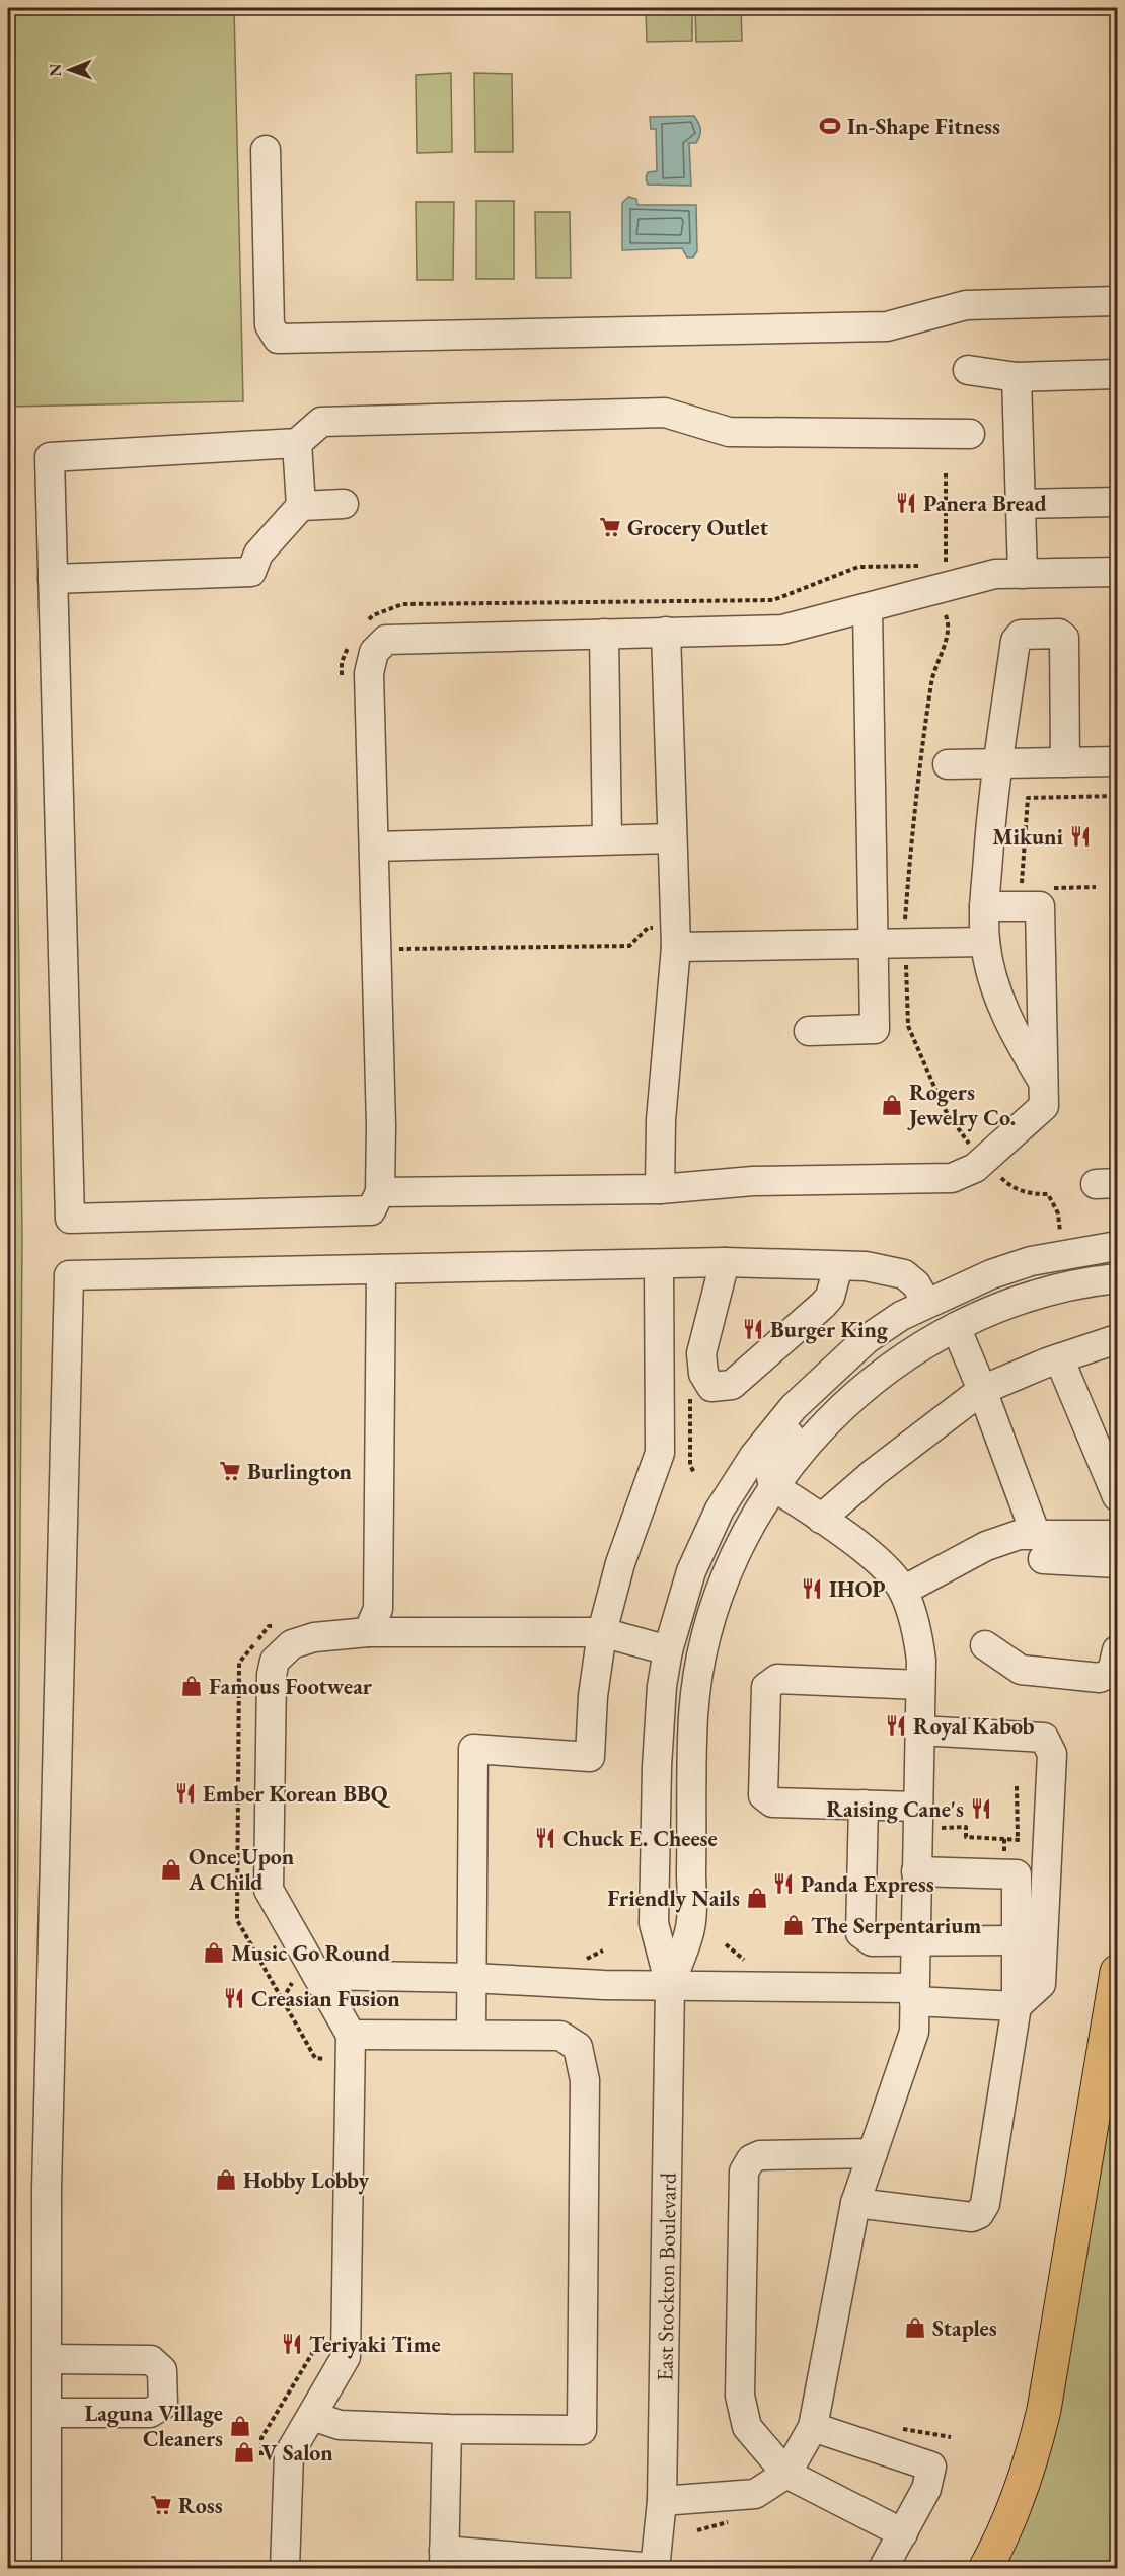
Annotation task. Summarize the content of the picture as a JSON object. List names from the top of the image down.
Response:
{
  "streets": {
    "street": ["East Stockton Boulevard"]
  },
  "places": {
    "sports": ["In-Shape Fitness"],
    "restaurant": [
      "Panera Bread",
      "Mikuni",
      "Burger King",
      "IHOP",
      "Royal Kabob",
      "Ember Korean BBQ",
      "Raising Cane's",
      "Chuck E. Cheese",
      "Panda Express",
      "Creasian Fusion",
      "Teriyaki Time"
    ],
    "supermarket": ["Grocery Outlet", "Burlington", "Ross"],
    "shop": [
      "Rogers Jewelry Co.",
      "Famous Footwear",
      "Once Upon A Child",
      "Friendly Nails",
      "The Serpentarium",
      "Music Go Round",
      "Hobby Lobby",
      "Staples",
      "Laguna Village Cleaners",
      "V Salon"
    ]
  },
  "north": "left"
}
